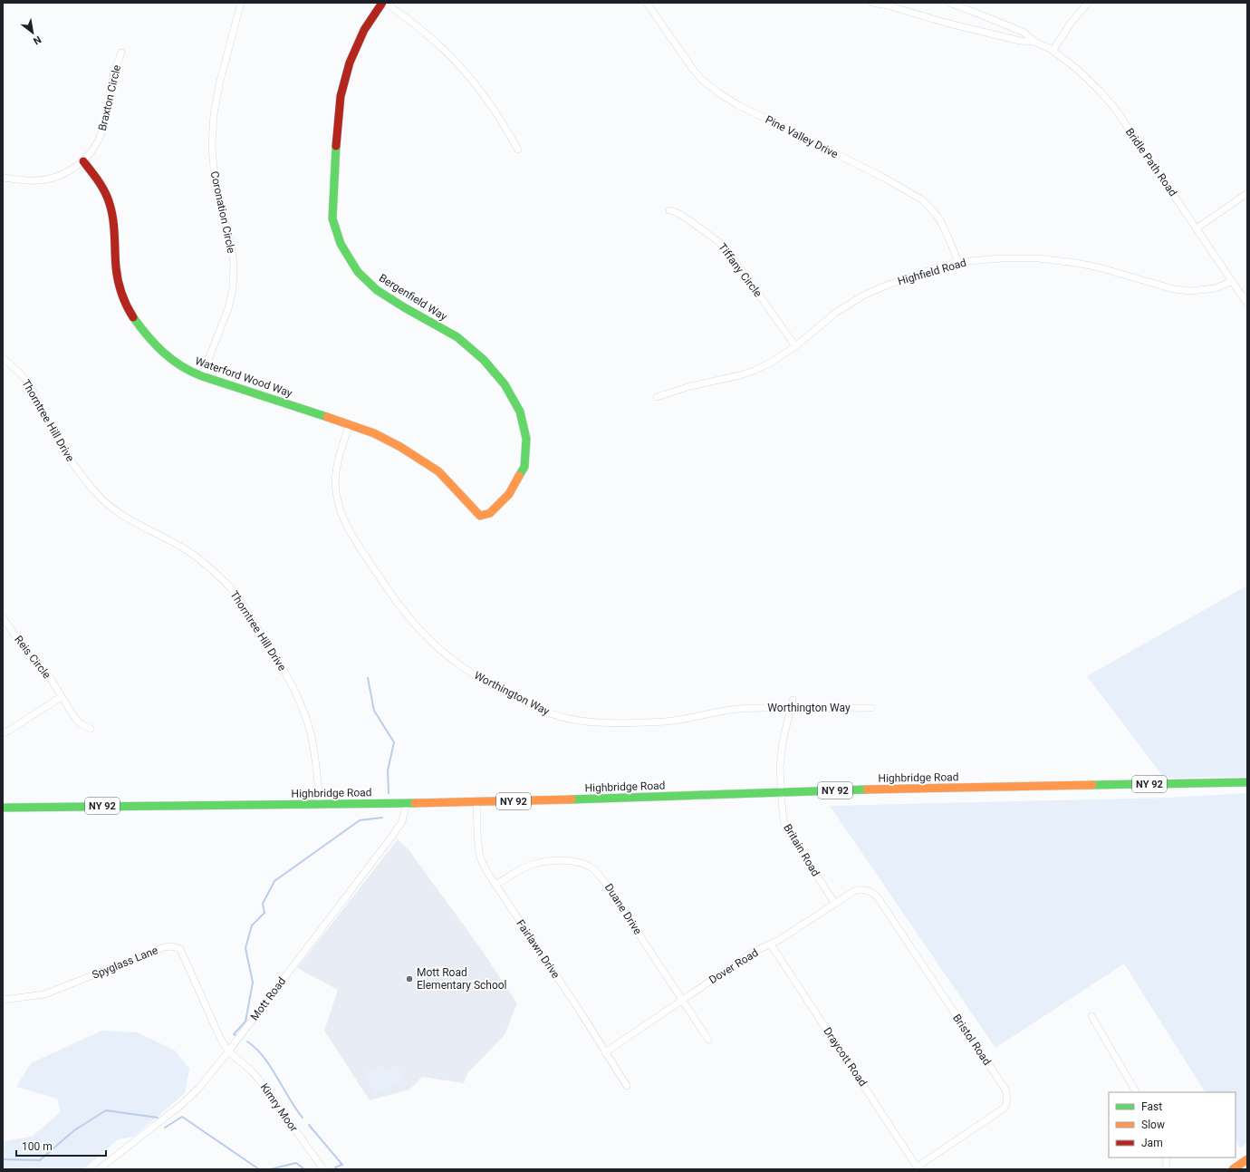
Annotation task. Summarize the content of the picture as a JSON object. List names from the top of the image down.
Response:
{
  "streets": {
    "main road": [
      "Bergenfield Way",
      "Waterford Wood Way",
      "Highbridge Road",
      "NY 92"
    ],
    "street": [
      "Braxton Circle",
      "Pine Valley Drive",
      "Bridle Path Road",
      "Coronation Circle",
      "Tiffany Circle",
      "Highfield Road",
      "Thorntree Hill Drive",
      "Reis Circle",
      "Worthington Way",
      "Britain Road",
      "Duane Drive",
      "Fairlawn Drive",
      "Spyglass Lane",
      "Dover Road",
      "Mott Road",
      "Bristol Road",
      "Draycott Road",
      "Kimry Moor"
    ]
  },
  "crossings": [
    ["Braxton Circle", "Waterford Wood Way"],
    ["Pine Valley Drive", "Highfield Road"],
    ["Bridle Path Road", "Highfield Road"],
    ["Coronation Circle", "Waterford Wood Way"],
    ["Tiffany Circle", "Highfield Road"],
    ["Bergenfield Way", "Waterford Wood Way"],
    ["Waterford Wood Way", "Worthington Way"],
    ["Thorntree Hill Drive", "Highbridge Road"],
    ["Highbridge Road", "Britain Road"],
    ["Highbridge Road", "Fairlawn Drive"],
    ["Highbridge Road", "Mott Road"],
    ["Britain Road", "Dover Road"],
    ["Duane Drive", "Fairlawn Drive"],
    ["Duane Drive", "Dover Road"],
    ["Fairlawn Drive", "Dover Road"],
    ["Spyglass Lane", "Mott Road"],
    ["Spyglass Lane", "Kimry Moor"],
    ["Dover Road", "Bristol Road"],
    ["Dover Road", "Draycott Road"],
    ["Mott Road", "Kimry Moor"],
    ["Bristol Road", "Draycott Road"]
  ],
  "places": ["Mott Road Elementary School"],
  "legend": ["Fast", "Slow", "Jam"],
  "scale_bar": "100 m",
  "north": "bottom right"
}
